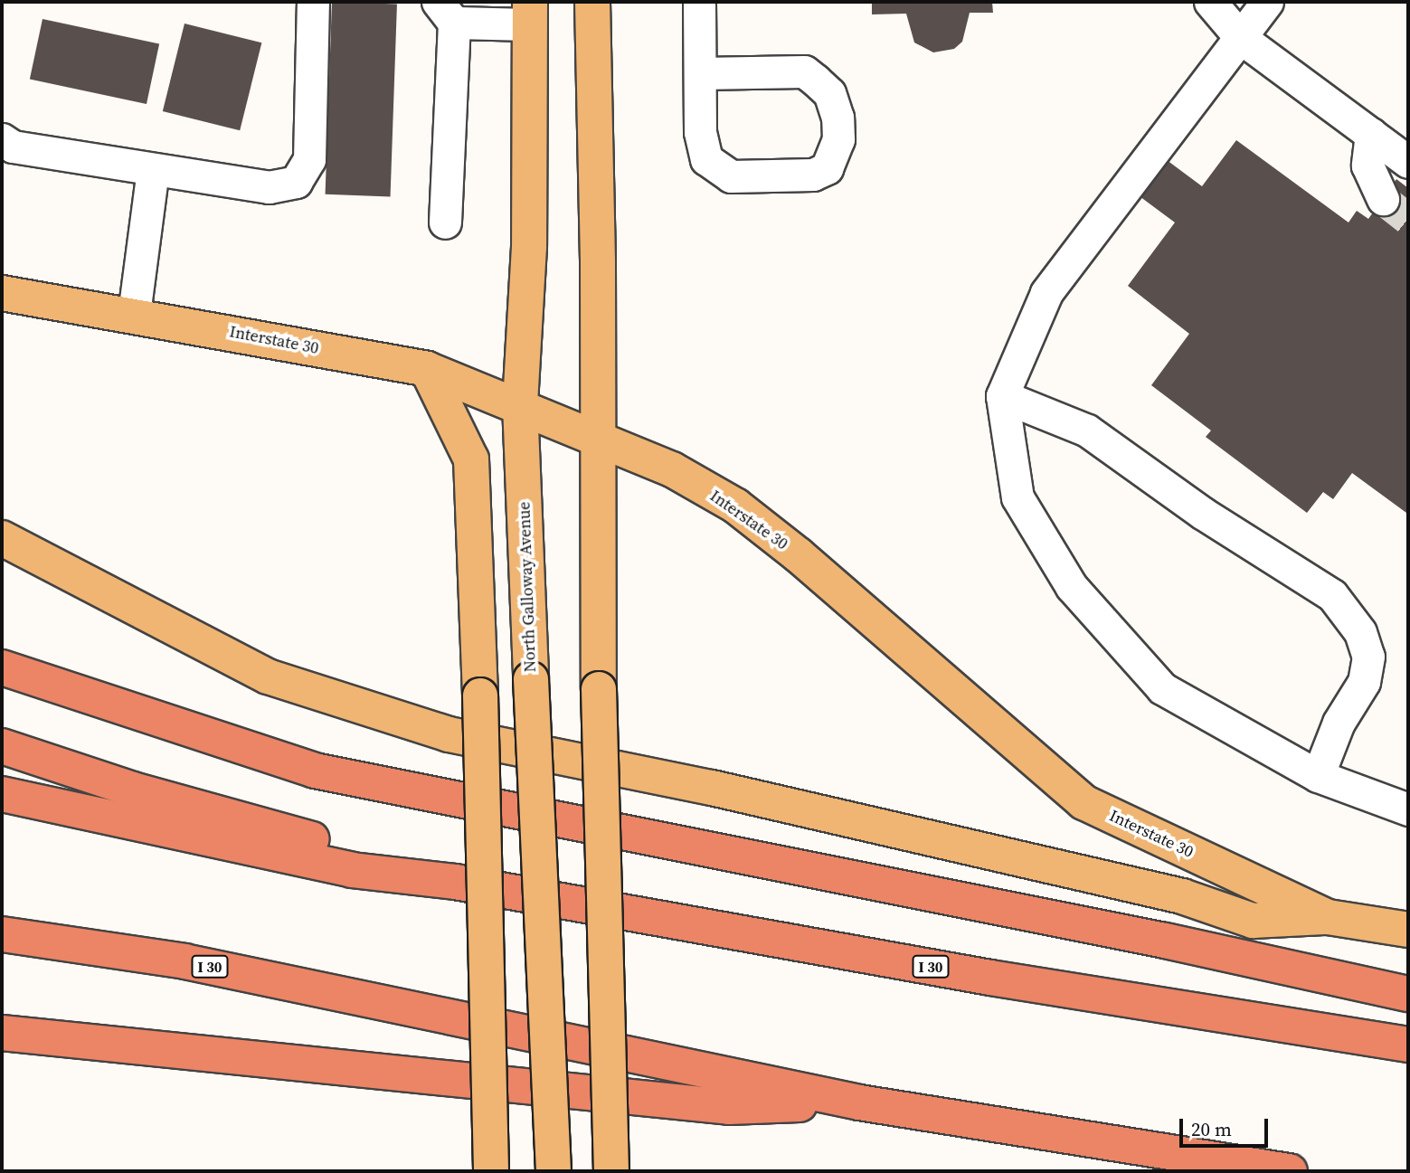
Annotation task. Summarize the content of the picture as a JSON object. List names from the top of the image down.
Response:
{
  "streets": {
    "highway": ["I 30"],
    "main road": ["Interstate 30", "North Galloway Avenue"]
  },
  "crossings": [
    ["Interstate 30", "North Galloway Avenue"]
  ],
  "scale_bar": "20 m"
}
